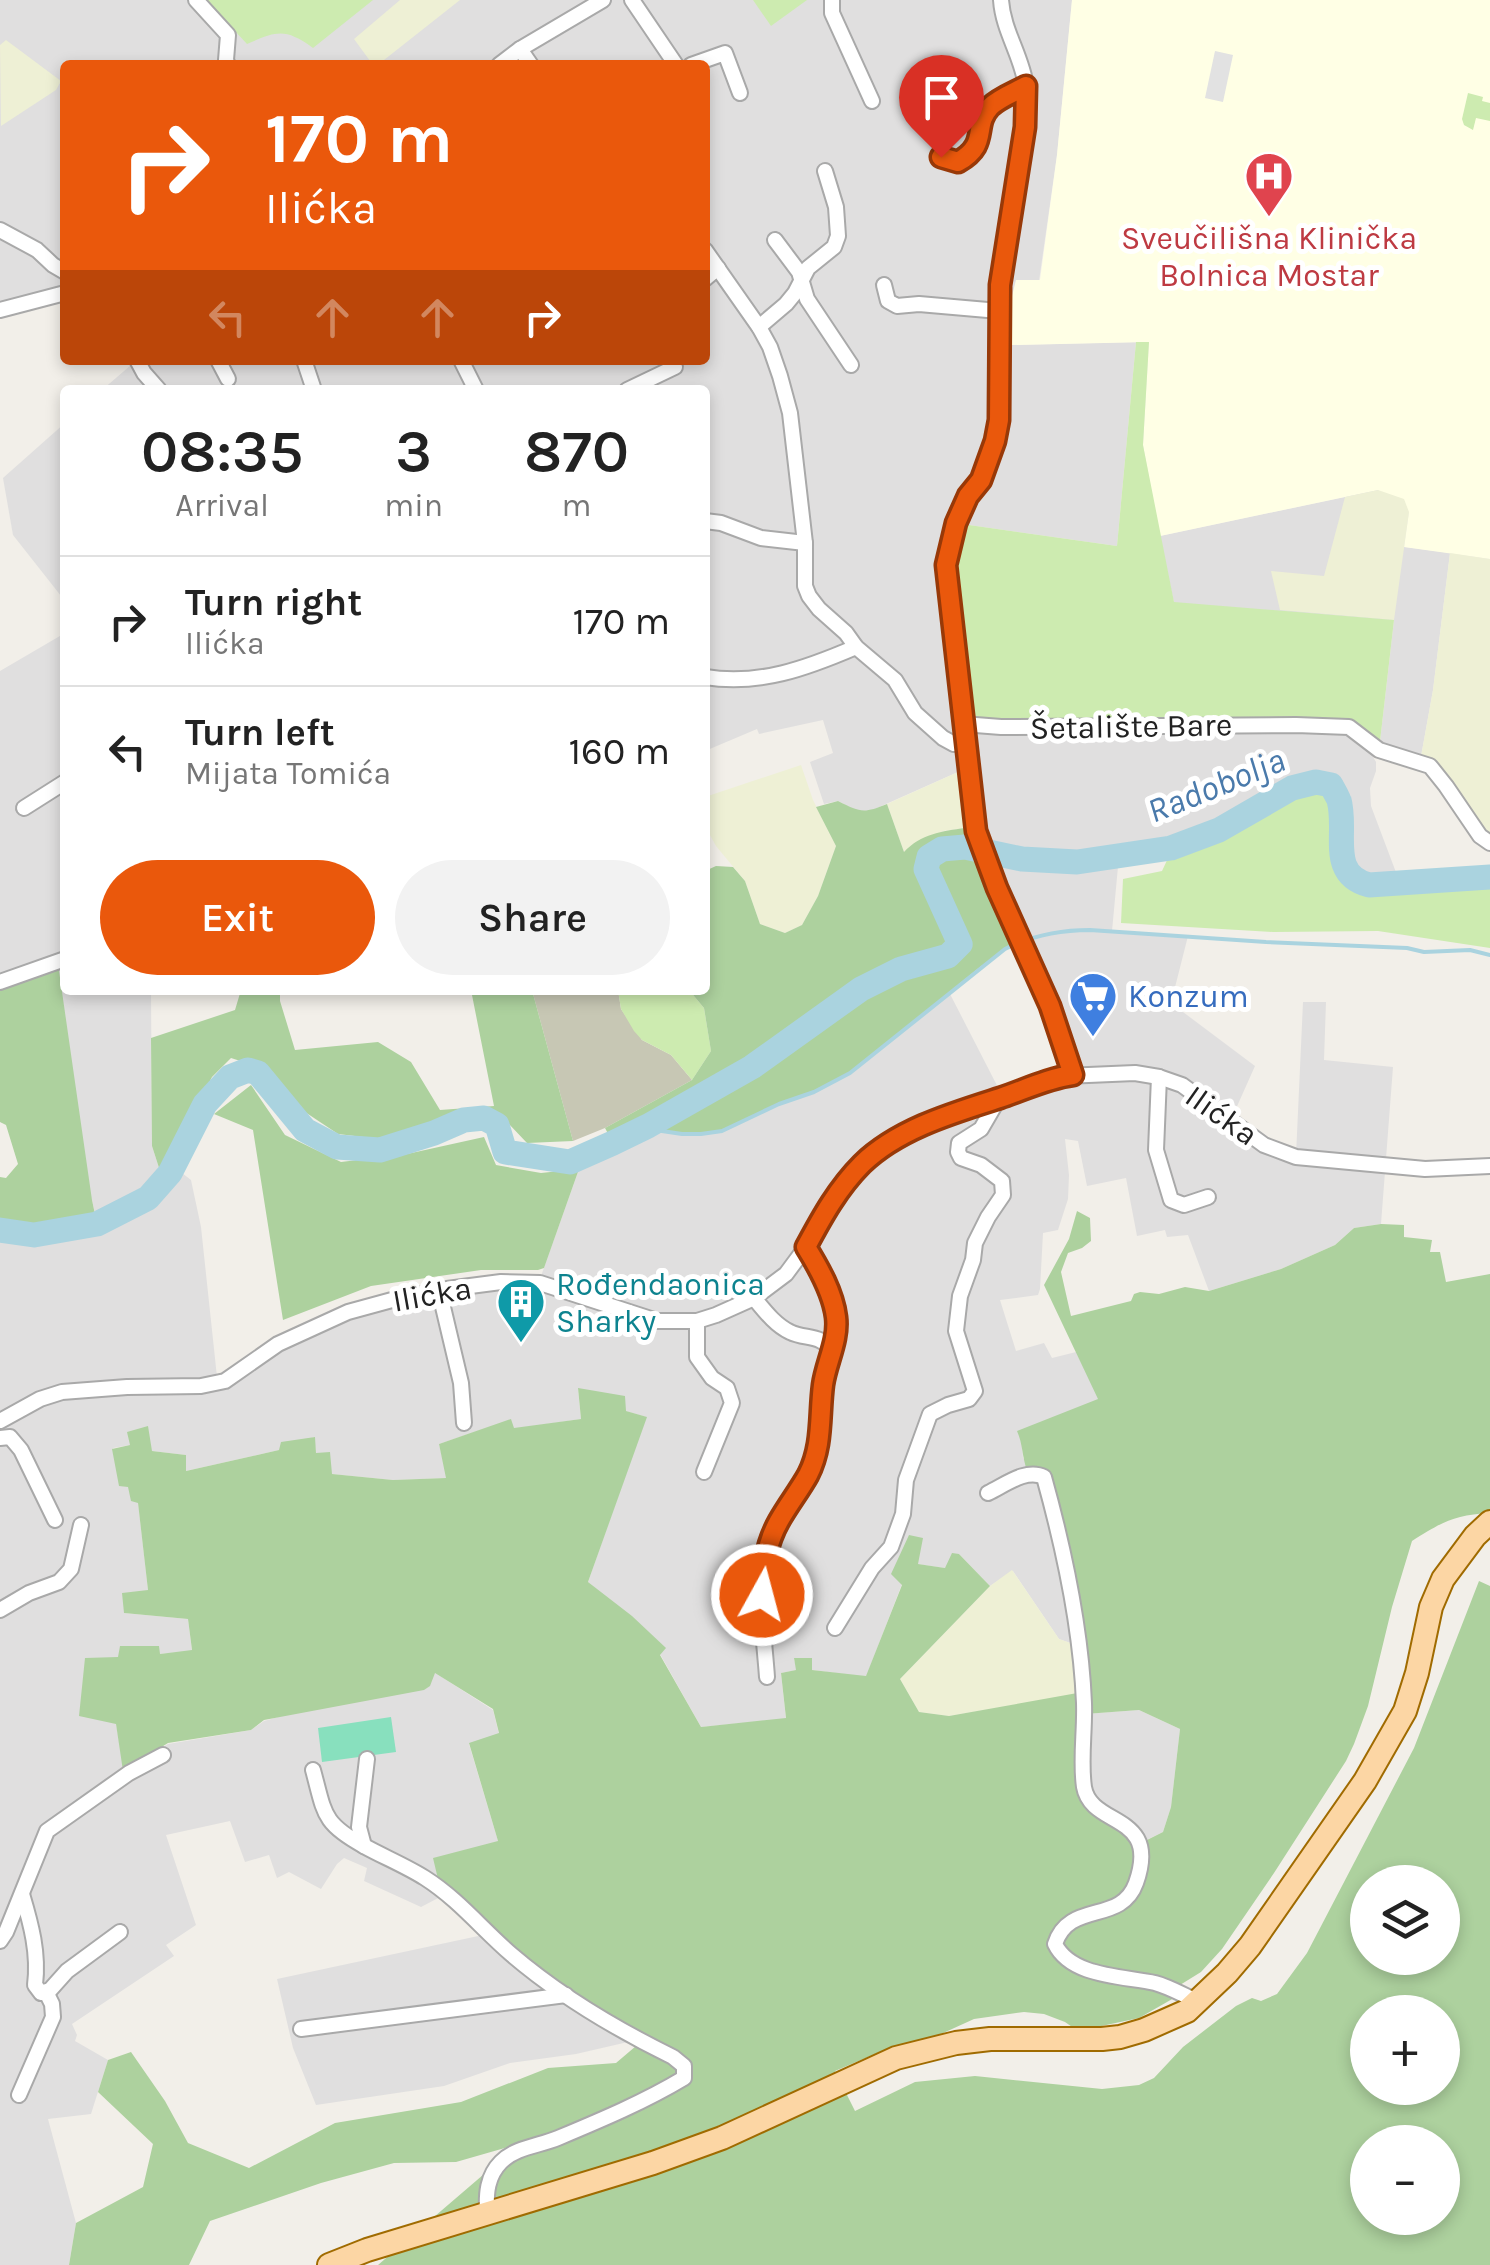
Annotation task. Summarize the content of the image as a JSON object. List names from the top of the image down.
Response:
{
  "streets": {
    "street": ["Šetalište Bare", "Ilićka"]
  },
  "water": ["Radobolja"],
  "places": {
    "hospital": ["Sveučilišna Klinička Bolnica Mostar"],
    "supermarket": ["Konzum"],
    "building": ["Rođendaonica Sharky"]
  },
  "page": {
    "turn": ["170 m", "Ilićka"],
    "eta": [
      "08:35",
      "Arrival",
      "3",
      "min",
      "870",
      "m"
    ],
    "list": [
      {
        "name": "Turn right",
        "note": "Ilićka",
        "value": "170 m"
      },
      {
        "name": "Turn left",
        "note": "Mijata Tomića",
        "value": "160 m"
      }
    ],
    "buttons": ["Exit", "Share"],
    "map_buttons": ["+", "−"]
  }
}
